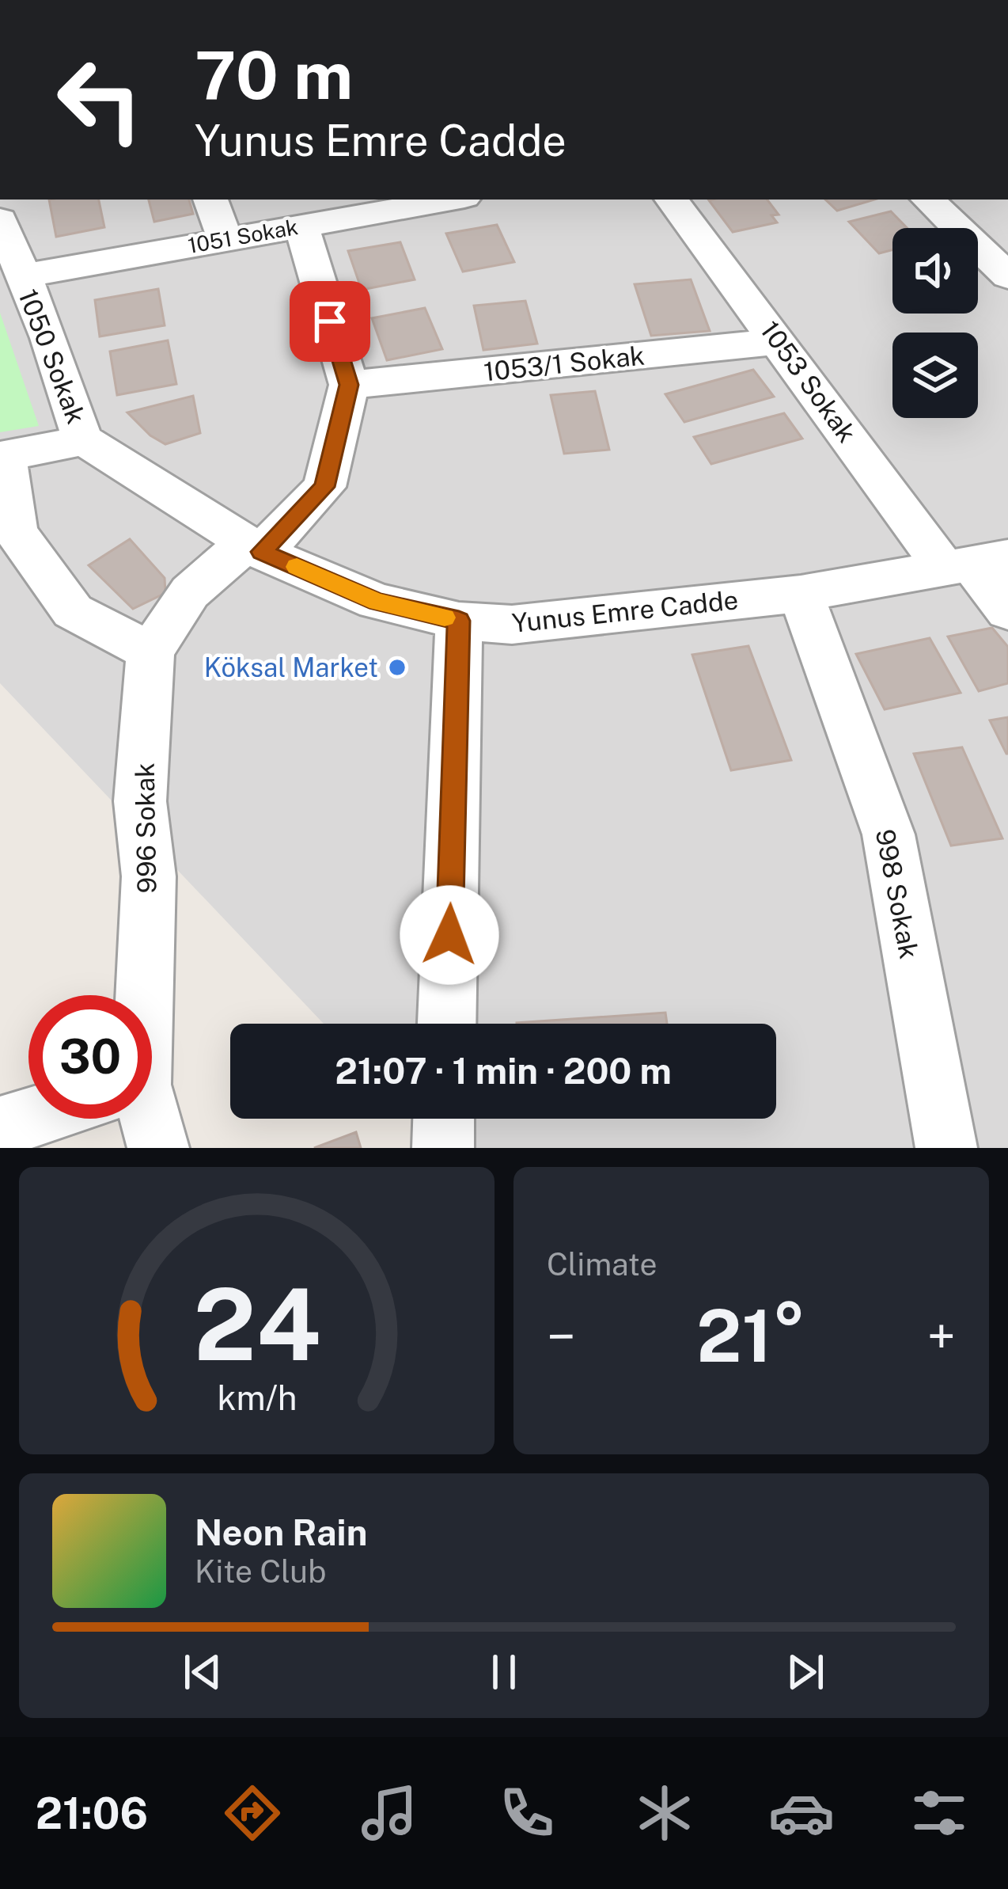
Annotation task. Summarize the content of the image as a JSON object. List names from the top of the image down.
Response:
{
  "streets": {
    "street": [
      "1051 Sokak",
      "1050 Sokak",
      "1053/1 Sokak",
      "1053 Sokak",
      "Yunus Emre Cadde",
      "996 Sokak",
      "998 Sokak"
    ]
  },
  "crossings": [
    ["1051 Sokak", "1050 Sokak"],
    ["1050 Sokak", "Yunus Emre Cadde"],
    ["1053/1 Sokak", "1053 Sokak"],
    ["1053/1 Sokak", "996 Sokak"],
    ["1053 Sokak", "Yunus Emre Cadde"],
    ["Yunus Emre Cadde", "996 Sokak"],
    ["Yunus Emre Cadde", "998 Sokak"]
  ],
  "places": ["Köksal Market"],
  "page": {
    "turn": ["70 m", "Yunus Emre Cadde"],
    "limit": "30",
    "trip": "21:07 · 1 min · 200 m",
    "tile": "Climate",
    "heat": ["−", "21°", "+"],
    "song": ["Neon Rain", "Kite Club"],
    "tabs": "21:06",
    "gauge": ["24", "km/h"]
  }
}
